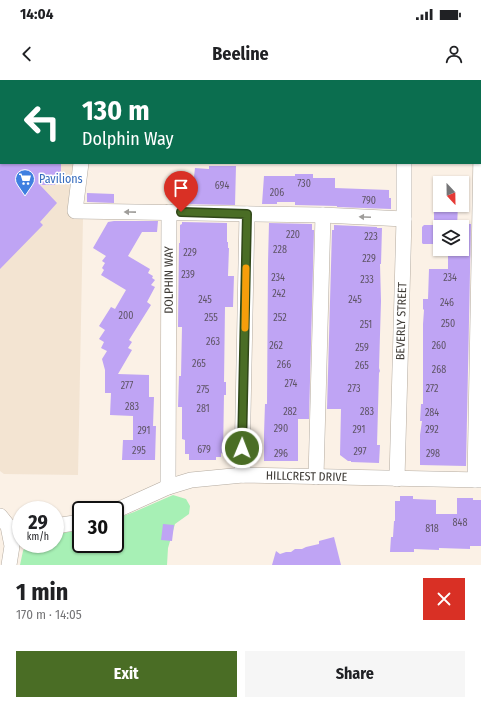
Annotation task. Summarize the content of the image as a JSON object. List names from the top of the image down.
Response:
{
  "streets": {
    "street": ["DOLPHIN WAY", "BEVERLY STREET", "HILLCREST DRIVE"]
  },
  "crossings": [
    ["DOLPHIN WAY", "HILLCREST DRIVE"],
    ["BEVERLY STREET", "HILLCREST DRIVE"]
  ],
  "places": {
    "supermarket": ["Pavilions"]
  },
  "house_numbers": [
    "730",
    "694",
    "206",
    "790",
    "220",
    "223",
    "228",
    "229",
    "229",
    "239",
    "234",
    "234",
    "233",
    "242",
    "245",
    "245",
    "246",
    "200",
    "255",
    "252",
    "250",
    "251",
    "263",
    "262",
    "260",
    "259",
    "265",
    "266",
    "265",
    "268",
    "274",
    "277",
    "273",
    "272",
    "275",
    "283",
    "281",
    "282",
    "283",
    "284",
    "290",
    "291",
    "292",
    "291",
    "679",
    "295",
    "297",
    "296",
    "298",
    "848",
    "818"
  ],
  "north": "bottom",
  "page": {
    "status": "14:04",
    "header": "Beeline",
    "turn": ["130 m", "Dolphin Way"],
    "speed": "29 km/h",
    "limit": "30",
    "heading": ["1 min", "170 m · 14:05"],
    "buttons": ["Exit", "Share"]
  }
}
